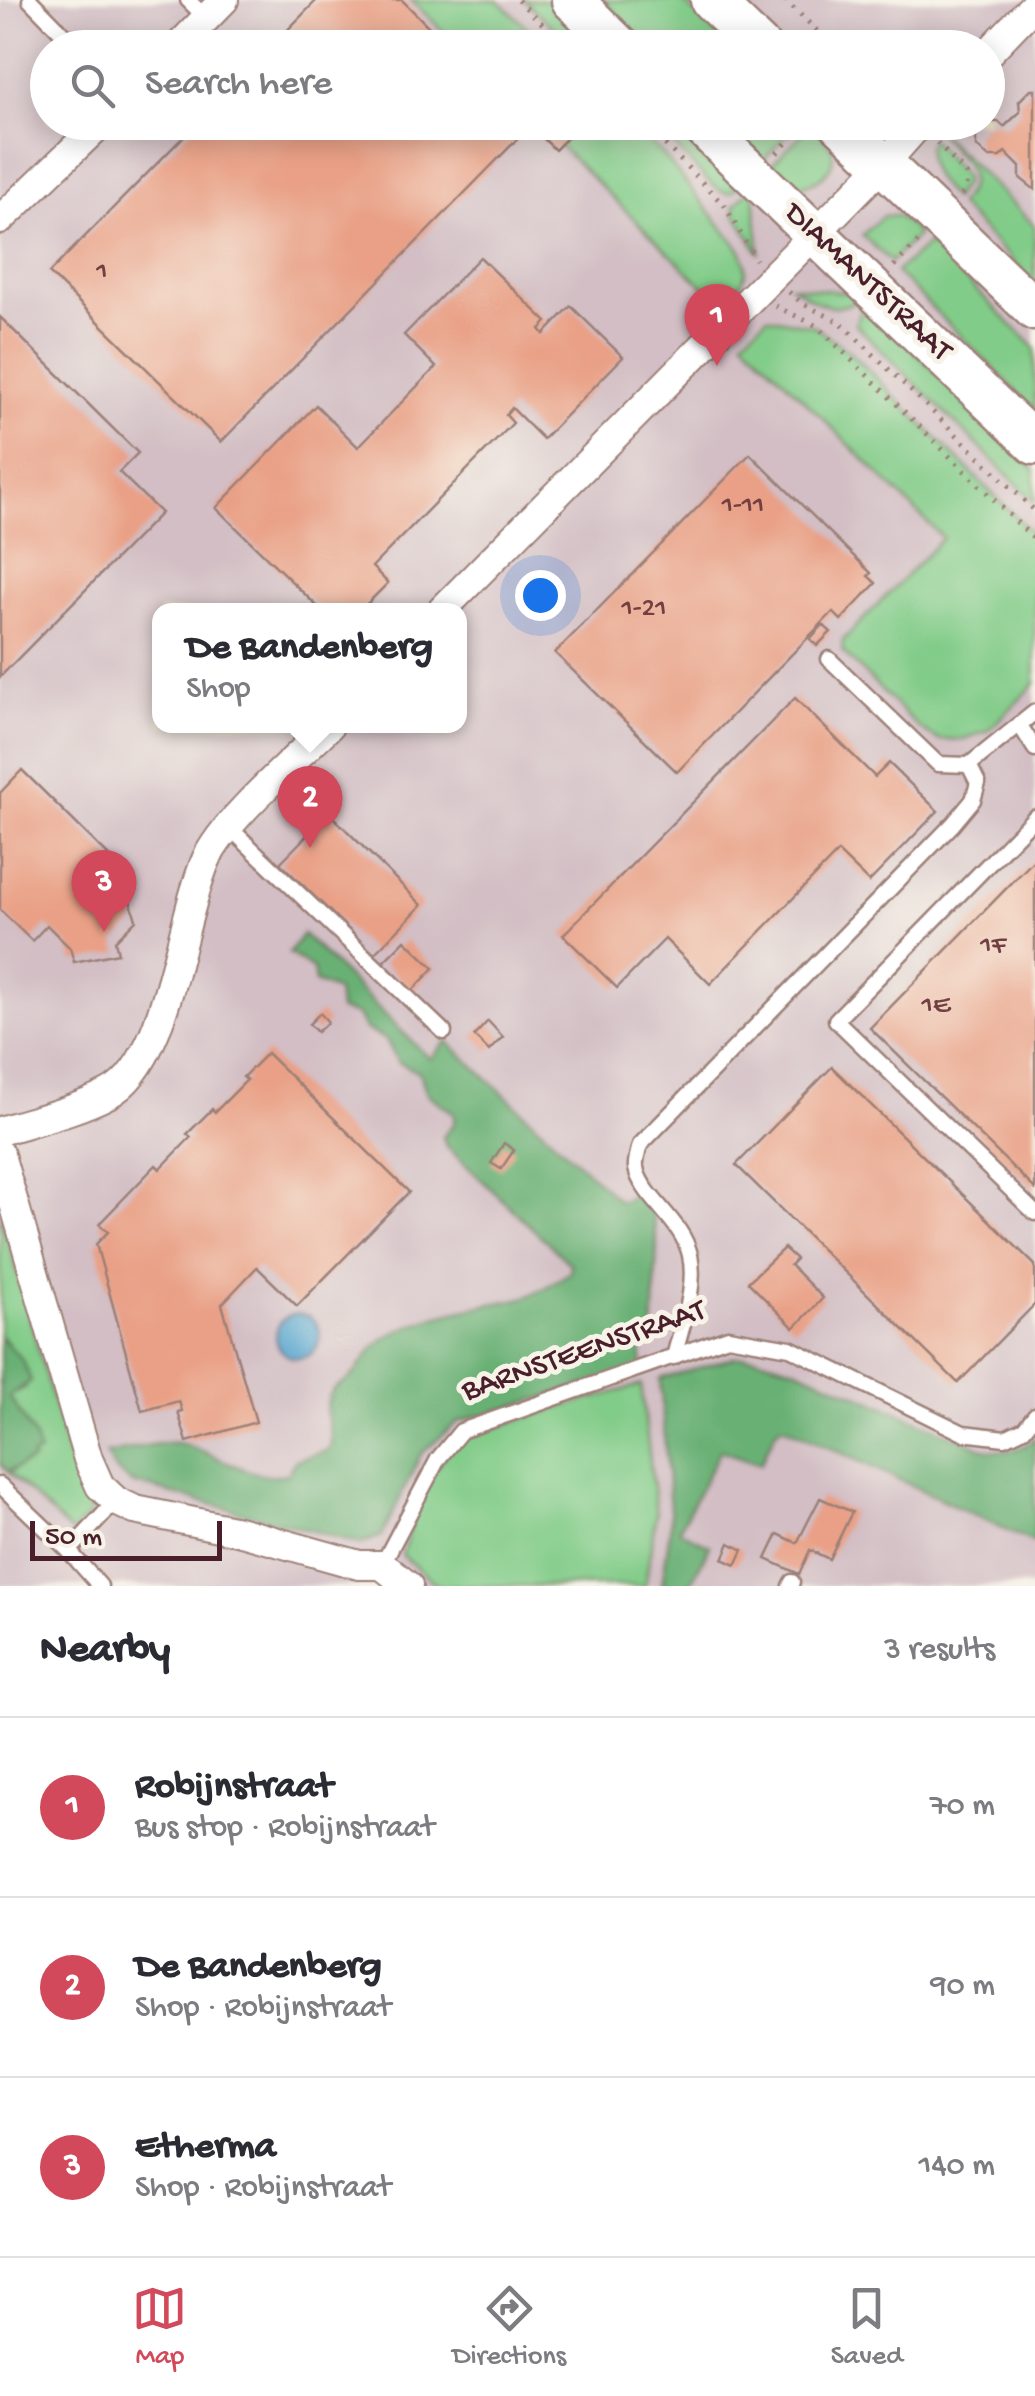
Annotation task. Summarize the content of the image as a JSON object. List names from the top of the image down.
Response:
{
  "streets": {
    "main road": ["DIAMANTSTRAAT"],
    "lane": ["BARNSTEENSTRAAT"]
  },
  "house_numbers": [
    "1",
    "1-11",
    "1-21",
    "1F",
    "1E"
  ],
  "scale_bar": "50 m",
  "page": {
    "search": "Search here",
    "pins": ["1", "2", "3"],
    "popup": ["De Bandenberg", "Shop"],
    "scale": "50 m",
    "heading": ["Nearby", "3 results"],
    "list": [
      {
        "mark": "1",
        "name": "Robijnstraat",
        "note": "Bus stop · Robijnstraat",
        "value": "70 m"
      },
      {
        "mark": "2",
        "name": "De Bandenberg",
        "note": "Shop · Robijnstraat",
        "value": "90 m"
      },
      {
        "mark": "3",
        "name": "Etherma",
        "note": "Shop · Robijnstraat",
        "value": "140 m"
      }
    ],
    "nav": ["Map", "Directions", "Saved"]
  }
}
